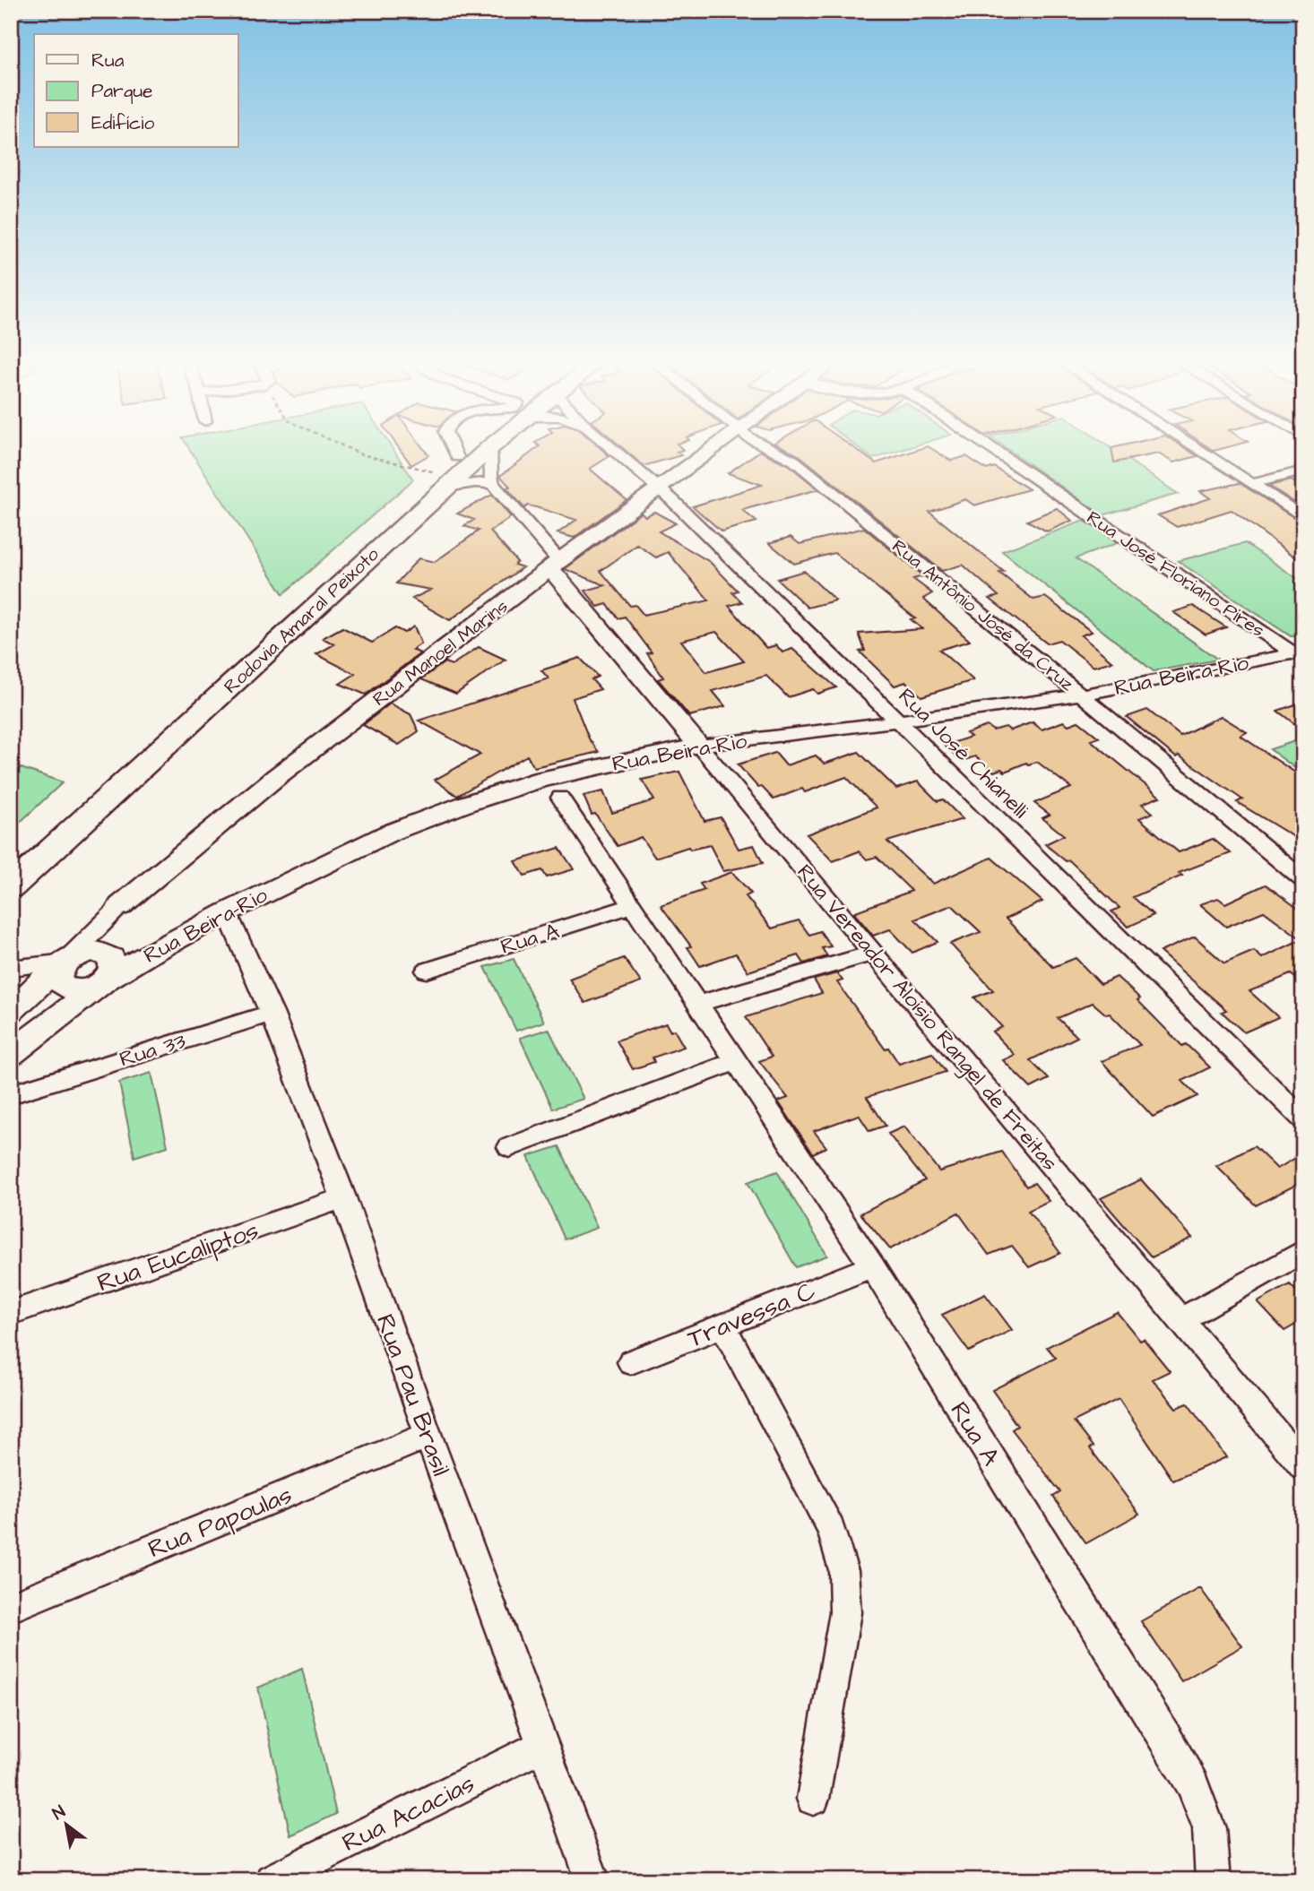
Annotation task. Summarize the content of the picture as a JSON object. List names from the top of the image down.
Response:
{
  "streets": {
    "highway": ["Rodovia Amaral Peixoto"],
    "main road": ["Rua Manoel Marins", "Rua Beira-Rio", "Rua Vereador Aloísio Rangel de Freitas"],
    "street": [
      "Rua José Floriano Pires",
      "Rua Antônio José da Cruz",
      "Rua José Chianelli",
      "Rua A",
      "Rua 33",
      "Rua Eucaliptos",
      "Travessa C",
      "Rua Pau Brasil",
      "Rua Papoulas",
      "Rua Acacias"
    ]
  },
  "crossings": [
    ["Rua José Floriano Pires", "Rua Beira-Rio"],
    ["Rua Antônio José da Cruz", "Rua Beira-Rio"],
    ["Rua Manoel Marins", "Rua José Chianelli"],
    ["Rua Manoel Marins", "Rua Vereador Aloísio Rangel de Freitas"],
    ["Rua Beira-Rio", "Rua José Chianelli"],
    ["Rua Beira-Rio", "Rua Vereador Aloísio Rangel de Freitas"],
    ["Rua Beira-Rio", "Rua Pau Brasil"],
    ["Rua A", "Travessa C"],
    ["Rua 33", "Rua Pau Brasil"],
    ["Rua Eucaliptos", "Rua Pau Brasil"],
    ["Rua Pau Brasil", "Rua Papoulas"],
    ["Rua Pau Brasil", "Rua Acacias"]
  ],
  "legend": ["Rua", "Parque", "Edifício"],
  "north": "top left"
}
